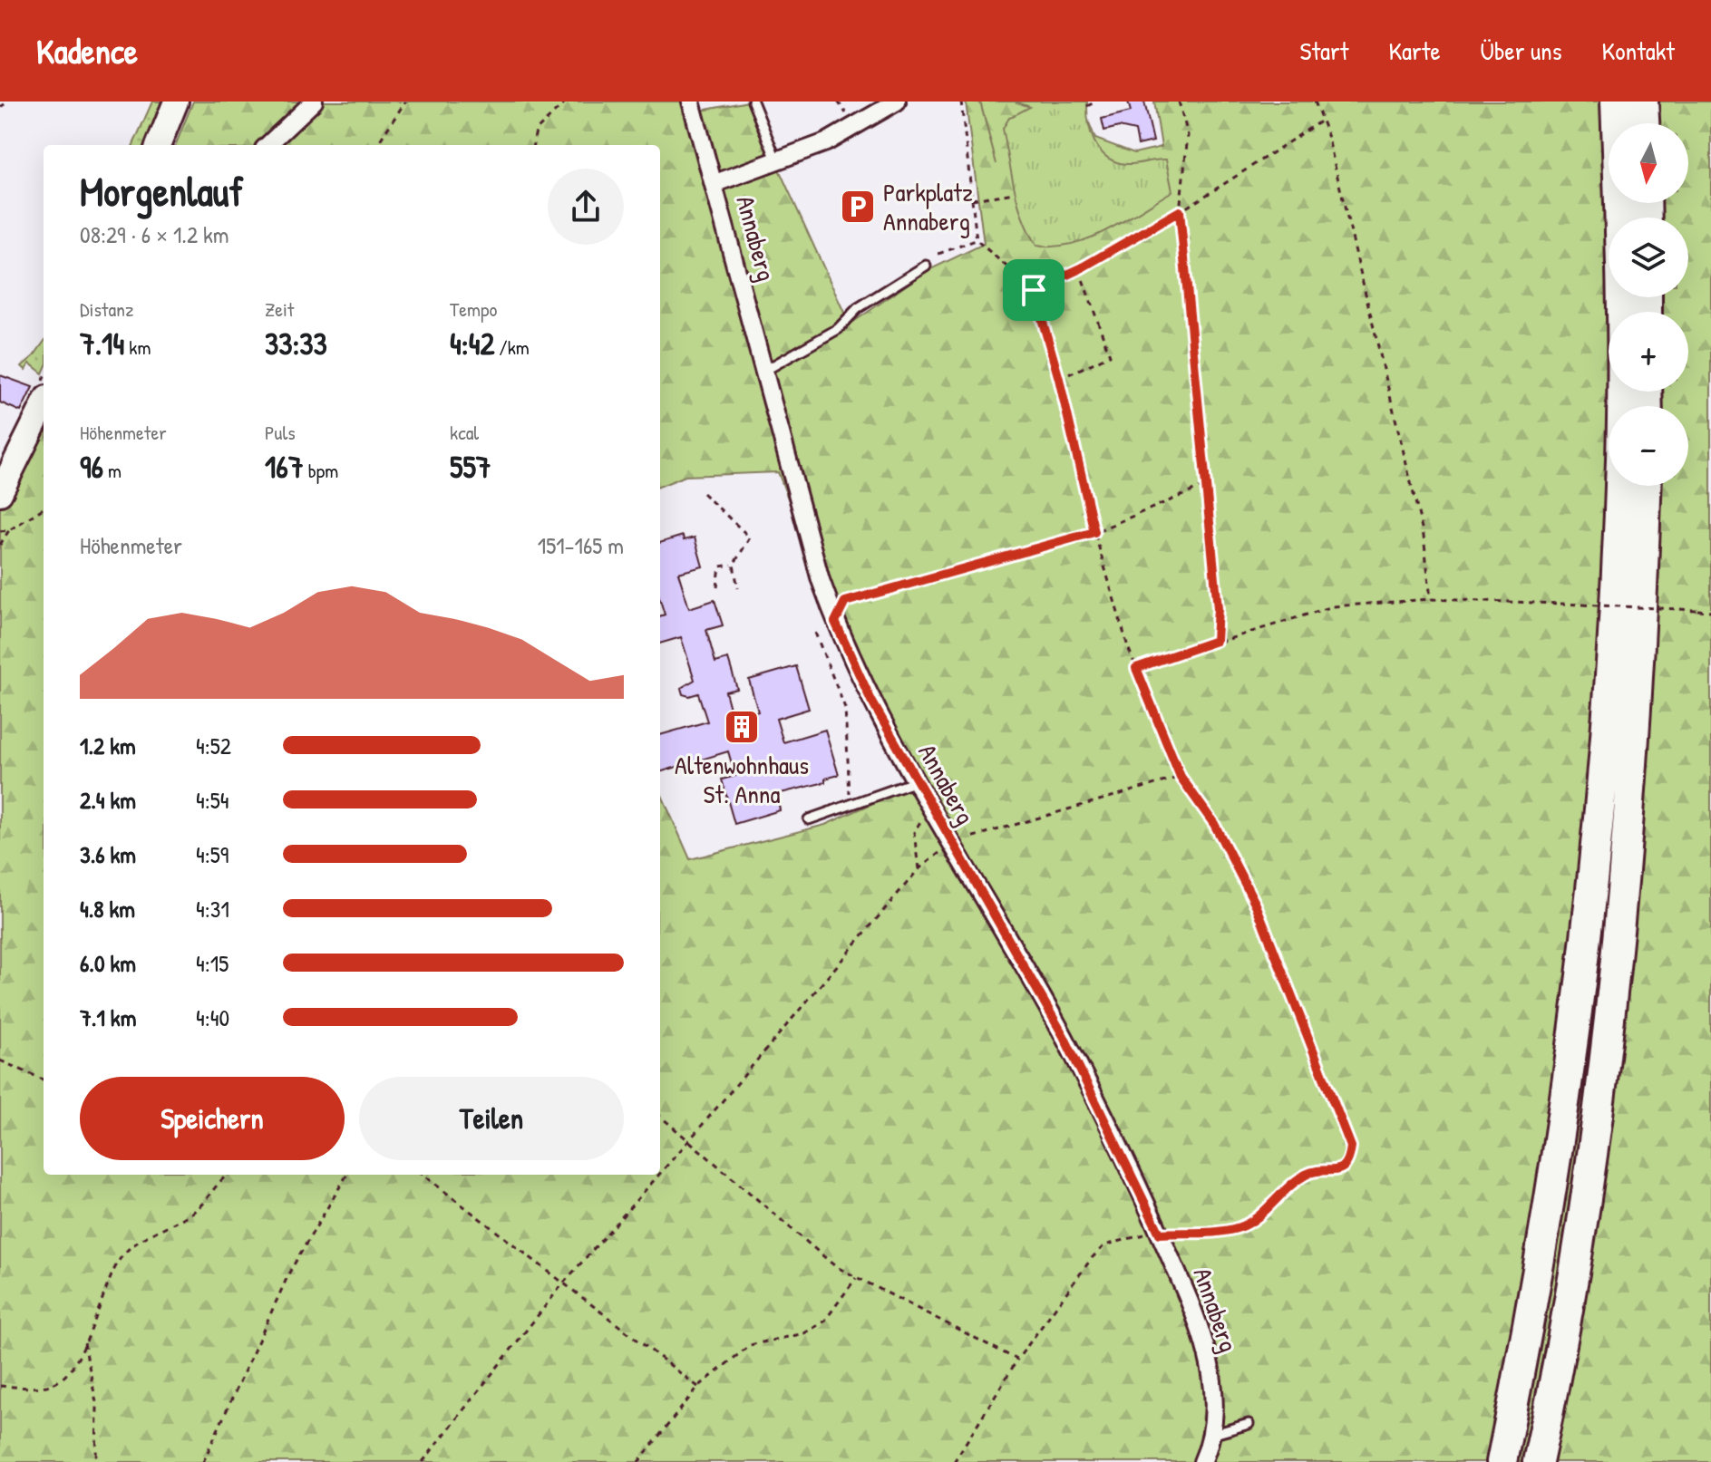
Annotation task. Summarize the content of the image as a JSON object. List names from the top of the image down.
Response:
{
  "streets": {
    "street": ["Annaberg"]
  },
  "places": {
    "parking": ["Parkplatz Annaberg"],
    "building": ["Altenwohnhaus St. Anna"]
  },
  "north": "bottom",
  "page": {
    "header": "Kadence",
    "nav": [
      "Start",
      "Karte",
      "Über uns",
      "Kontakt"
    ],
    "map_buttons": ["+", "−"],
    "heading": ["Morgenlauf", "08:29 · 6 × 1.2 km"],
    "stats": [
      ["Distanz", "7.14 km"],
      ["Zeit", "33:33"],
      ["Tempo", "4:42 /km"],
      ["Höhenmeter", "96 m"],
      ["Puls", "167 bpm"],
      ["kcal", "557"]
    ],
    "chart": ["Höhenmeter", "151–165 m"],
    "list": [
      {
        "name": "1.2 km",
        "note": "4:52"
      },
      {
        "name": "2.4 km",
        "note": "4:54"
      },
      {
        "name": "3.6 km",
        "note": "4:59"
      },
      {
        "name": "4.8 km",
        "note": "4:31"
      },
      {
        "name": "6.0 km",
        "note": "4:15"
      },
      {
        "name": "7.1 km",
        "note": "4:40"
      }
    ],
    "buttons": ["Speichern", "Teilen"]
  }
}
